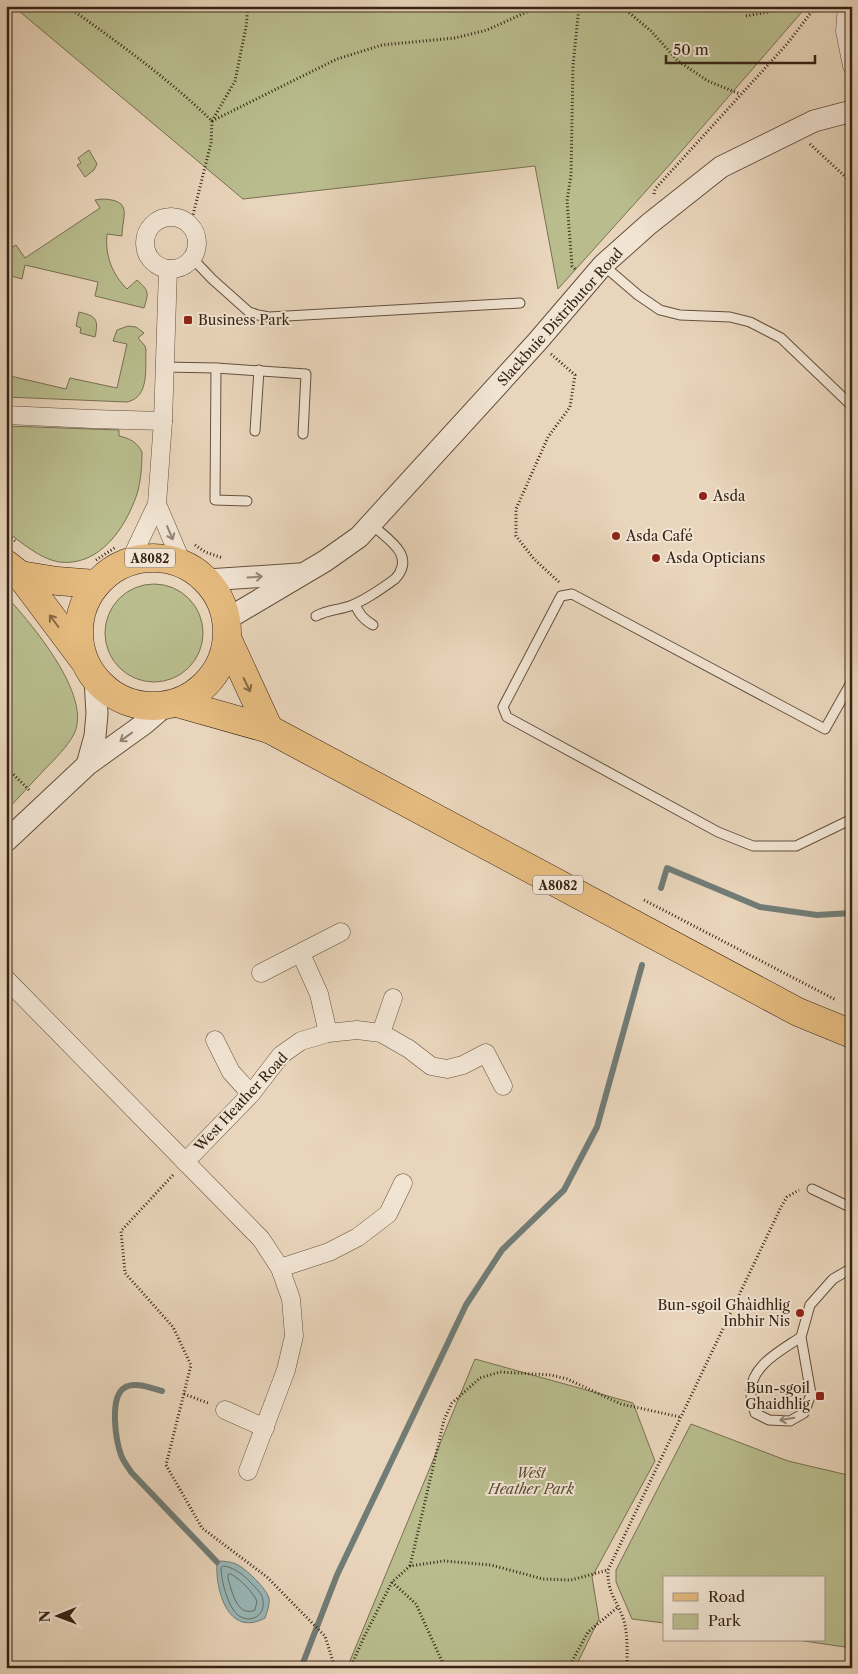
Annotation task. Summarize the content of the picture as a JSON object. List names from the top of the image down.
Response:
{
  "streets": {
    "main road": ["A8082"],
    "street": ["Slackbuie Distributor Road", "West Heather Road"]
  },
  "crossings": [
    ["Slackbuie Distributor Road", "A8082"]
  ],
  "parks": ["West Heather Park"],
  "places": {
    "transit": ["Business Park", "Bun-sgoil Ghaidhlig"],
    "other": [
      "Asda",
      "Asda Café",
      "Asda Opticians",
      "Bun-sgoil Ghàidhlig Inbhir Nis"
    ]
  },
  "legend": ["Road", "Park"],
  "scale_bar": "50 m",
  "north": "left"
}
